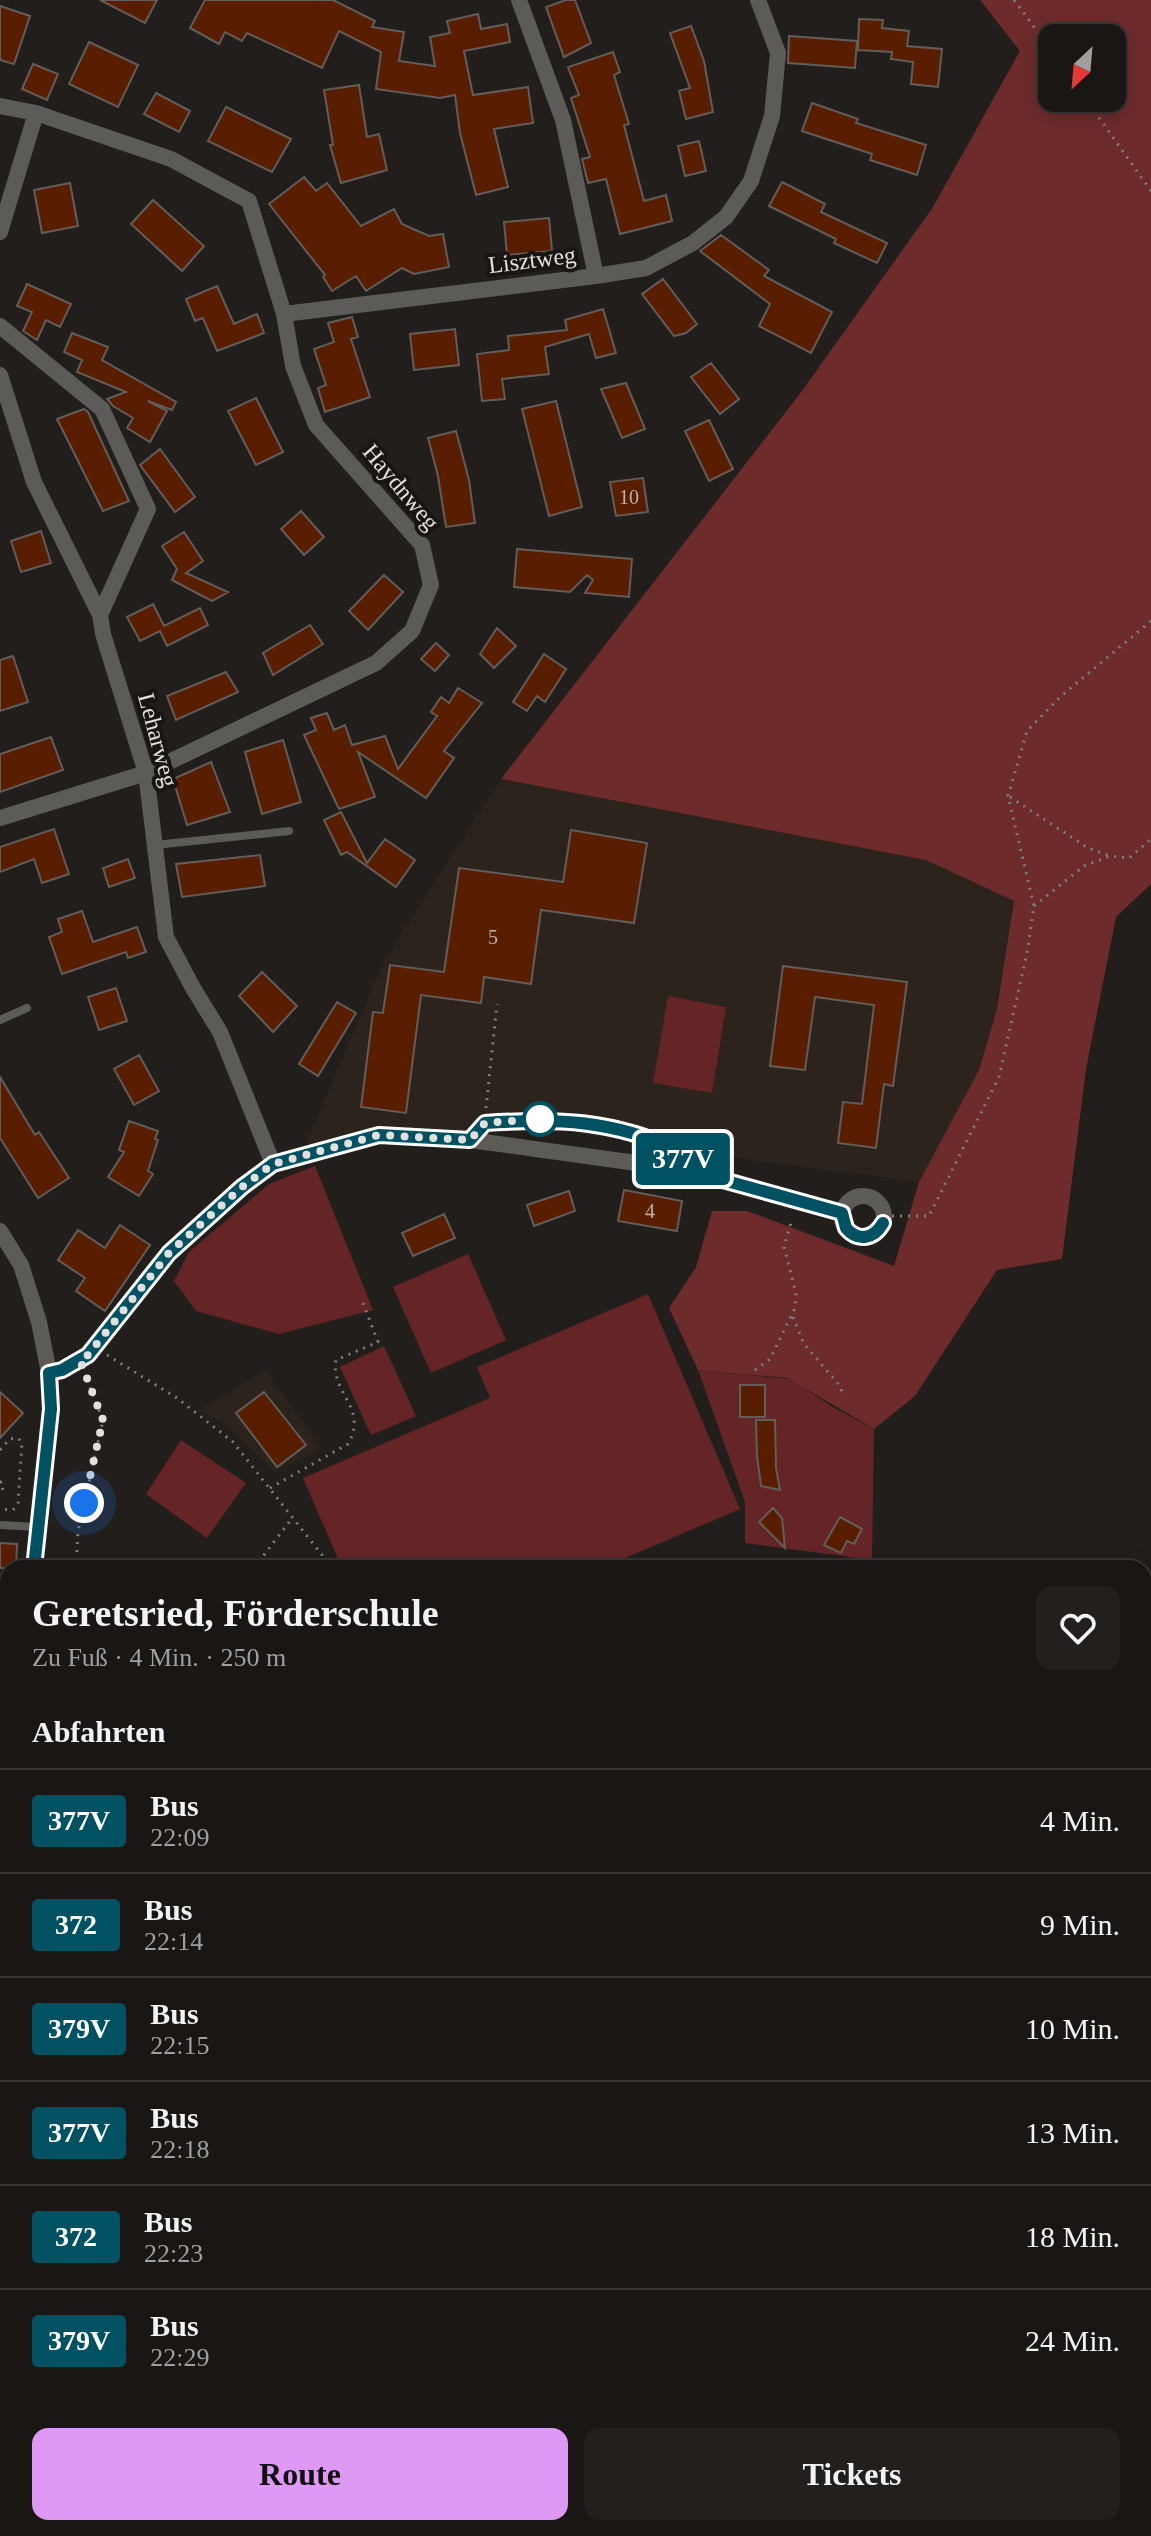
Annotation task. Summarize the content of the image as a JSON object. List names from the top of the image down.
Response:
{
  "streets": {
    "street": ["Lisztweg", "Haydnweg", "Leharweg"]
  },
  "crossings": [
    ["Lisztweg", "Haydnweg"],
    ["Haydnweg", "Leharweg"]
  ],
  "lines": ["bus line 377V"],
  "house_numbers": ["10", "5", "4"],
  "north": "bottom left",
  "page": {
    "on_map": "377V",
    "heading": [
      ["Geretsried, Förderschule", "Zu Fuß · 4 Min. · 250 m"],
      "Abfahrten"
    ],
    "list": [
      {
        "mark": "377V",
        "name": "Bus",
        "note": "22:09",
        "value": "4 Min."
      },
      {
        "mark": "372",
        "name": "Bus",
        "note": "22:14",
        "value": "9 Min."
      },
      {
        "mark": "379V",
        "name": "Bus",
        "note": "22:15",
        "value": "10 Min."
      },
      {
        "mark": "377V",
        "name": "Bus",
        "note": "22:18",
        "value": "13 Min."
      },
      {
        "mark": "372",
        "name": "Bus",
        "note": "22:23",
        "value": "18 Min."
      },
      {
        "mark": "379V",
        "name": "Bus",
        "note": "22:29",
        "value": "24 Min."
      }
    ],
    "buttons": ["Route", "Tickets"]
  }
}
